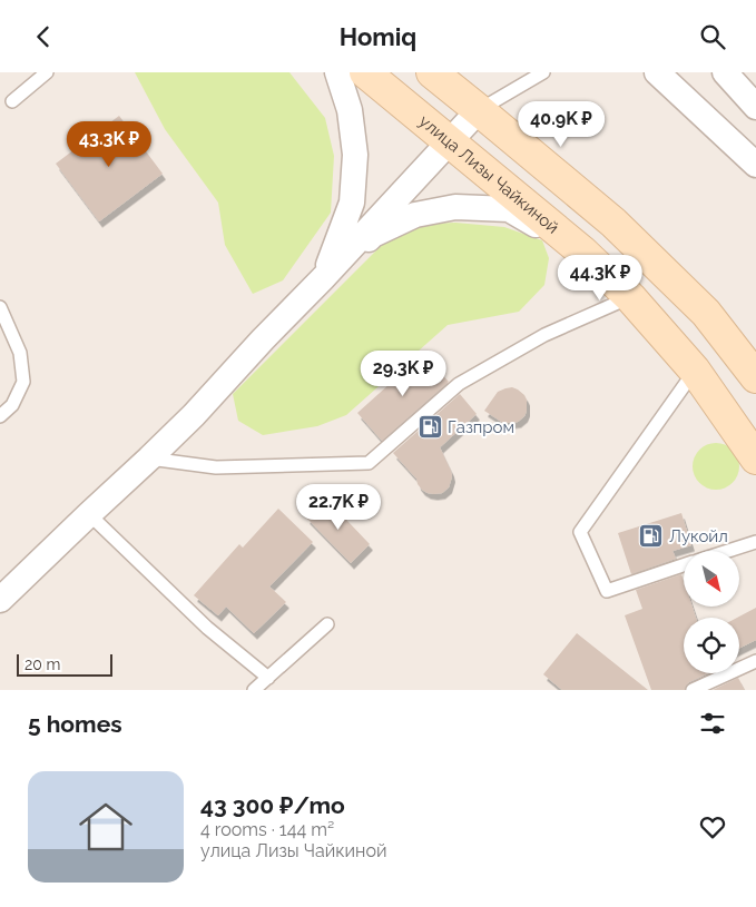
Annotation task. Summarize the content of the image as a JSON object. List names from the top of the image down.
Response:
{
  "streets": {
    "main road": ["улица Лизы Чайкиной"]
  },
  "places": {
    "fuel station": ["Газпром", "Лукойл"]
  },
  "scale_bar": "20 m",
  "north": "bottom right",
  "page": {
    "header": "Homiq",
    "price": [
      "40.9K ₽",
      "43.3K ₽",
      "44.3K ₽",
      "29.3K ₽",
      "22.7K ₽"
    ],
    "scale": "20 m",
    "heading": "5 homes",
    "list": [
      {
        "name": "43 300 ₽/mo",
        "note": "4 rooms · 144 m² · улица Лизы Чайкиной"
      }
    ]
  }
}
